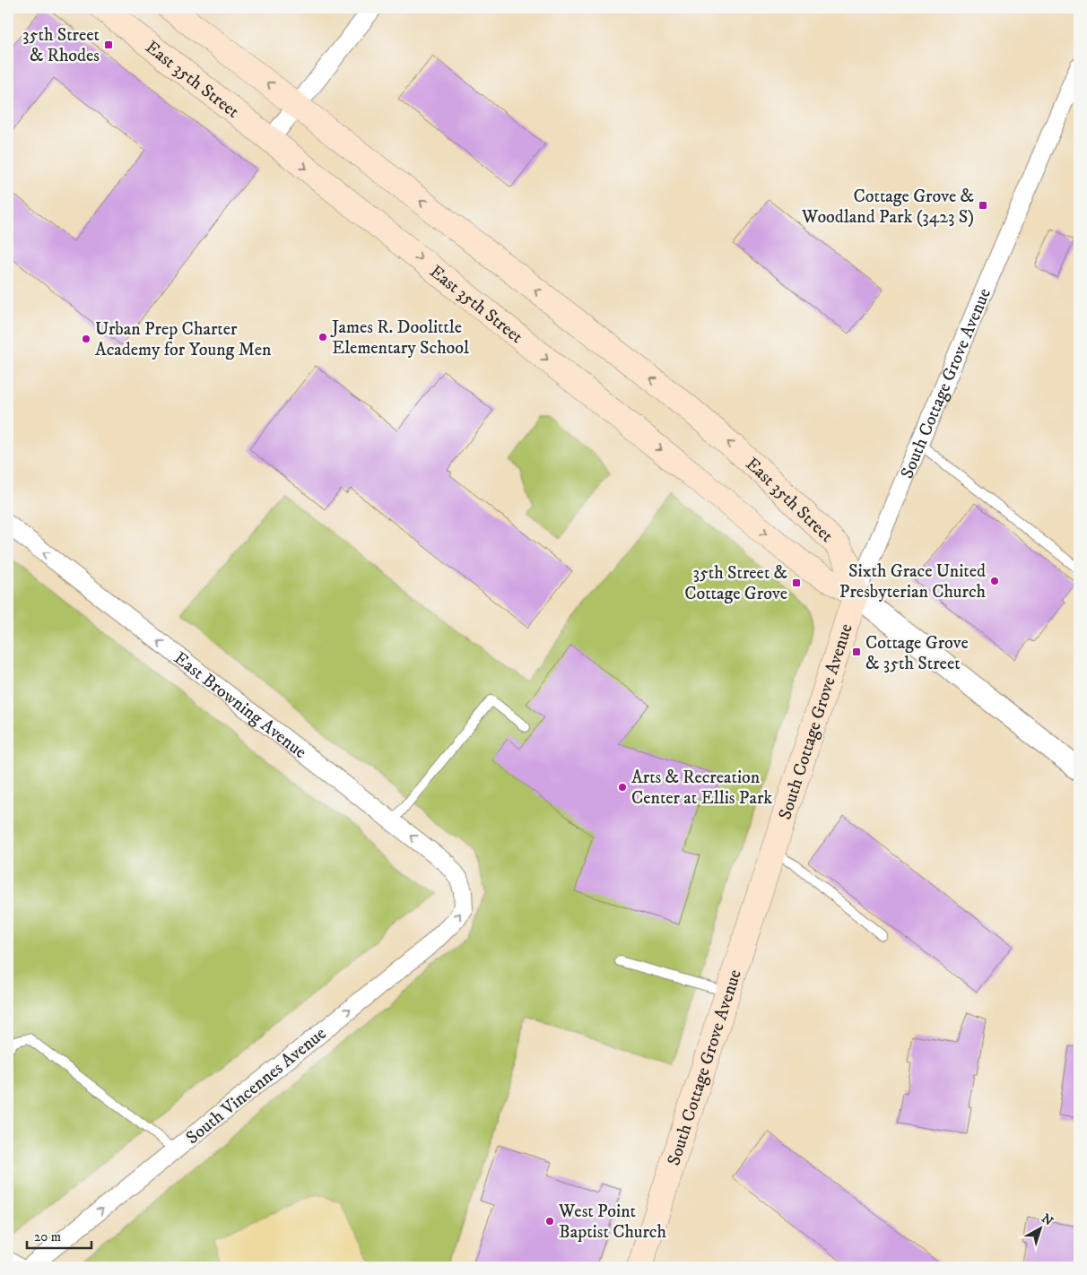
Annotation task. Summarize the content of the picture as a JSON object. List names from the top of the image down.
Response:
{
  "streets": {
    "main road": ["East 35th Street", "South Cottage Grove Avenue"],
    "street": ["East Browning Avenue", "South Vincennes Avenue"]
  },
  "crossings": [
    ["East 35th Street", "South Cottage Grove Avenue"],
    ["East Browning Avenue", "South Vincennes Avenue"]
  ],
  "one_way": ["East Browning Avenue", "South Vincennes Avenue"],
  "places": {
    "transit": [
      "35th Street & Rhodes",
      "Cottage Grove & Woodland Park (3423 S)",
      "35th Street & Cottage Grove",
      "Cottage Grove & 35th Street"
    ],
    "other": [
      "James R. Doolittle Elementary School",
      "Urban Prep Charter Academy for Young Men",
      "Sixth Grace United Presbyterian Church",
      "Arts & Recreation Center at Ellis Park",
      "West Point Baptist Church"
    ]
  },
  "scale_bar": "20 m",
  "north": "top right"
}
